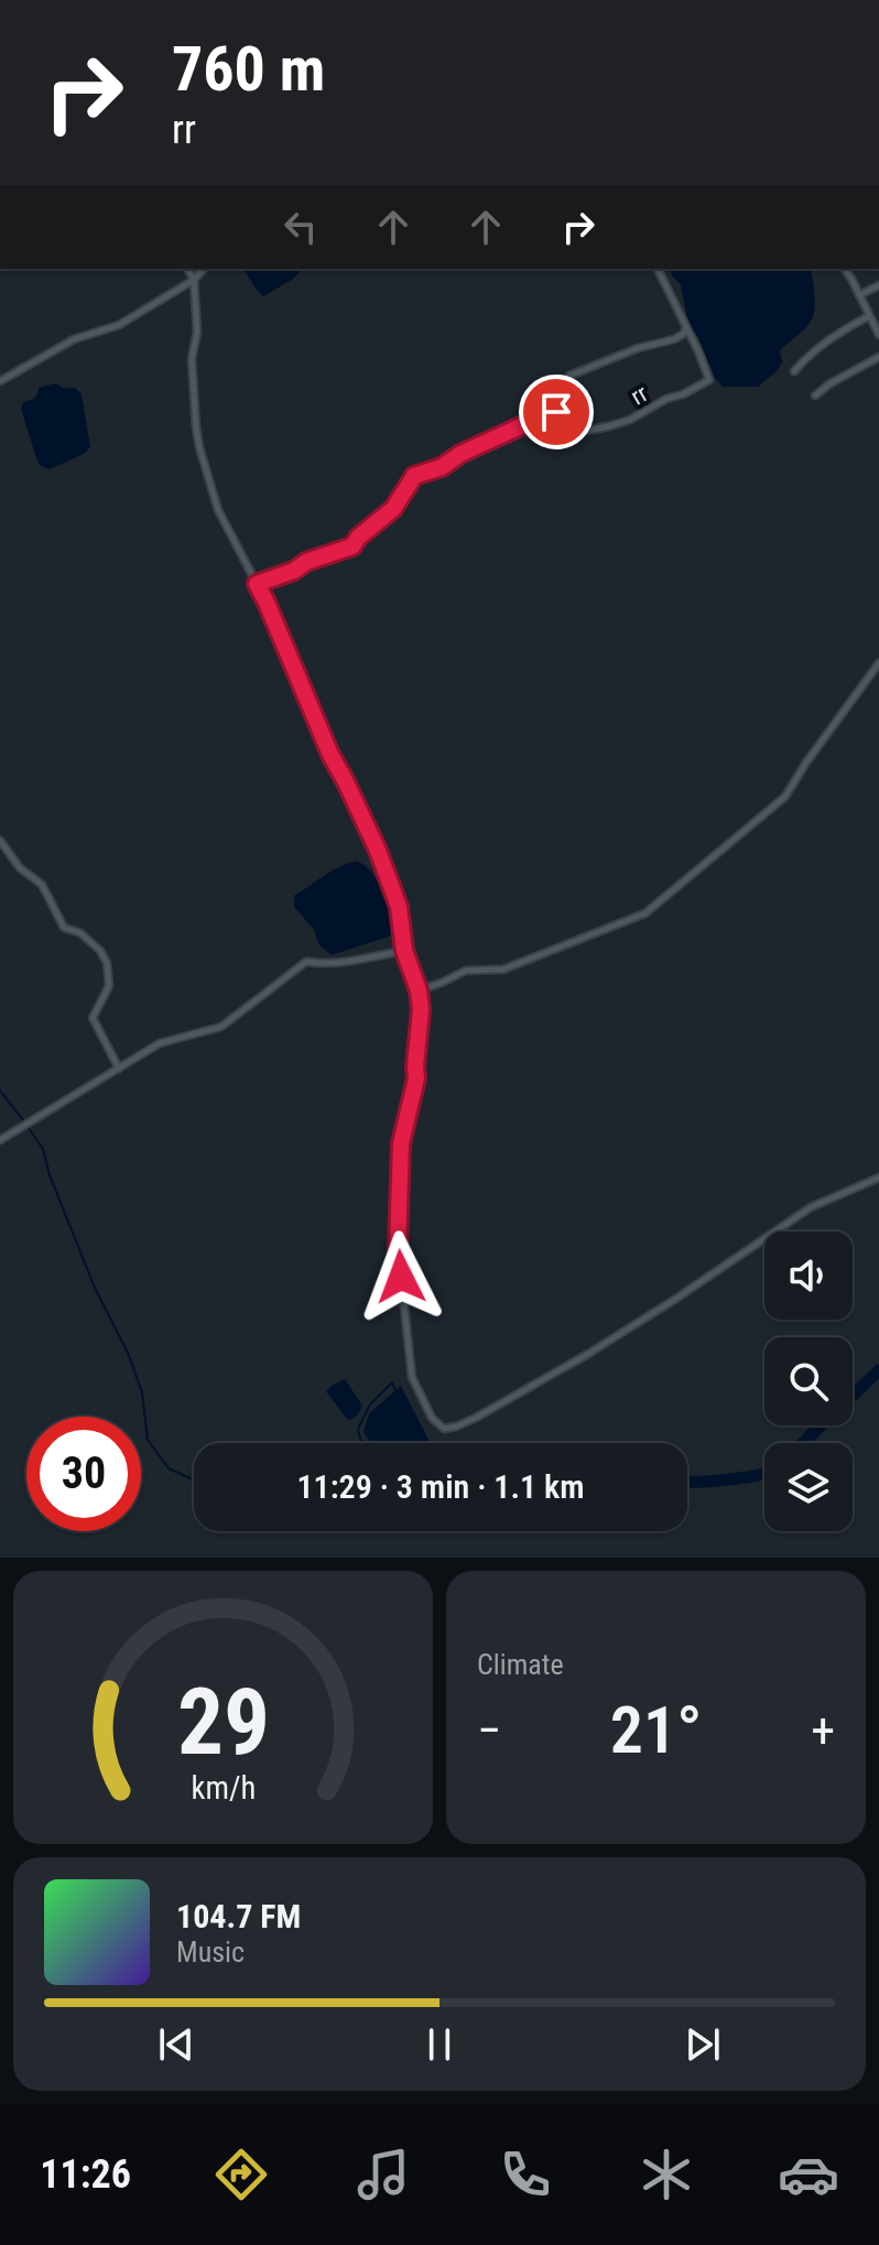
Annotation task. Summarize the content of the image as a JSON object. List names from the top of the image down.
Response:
{
  "streets": {
    "street": ["rr"]
  },
  "page": {
    "turn": ["760 m", "rr"],
    "limit": "30",
    "trip": "11:29 · 3 min · 1.1 km",
    "tile": "Climate",
    "heat": ["−", "21°", "+"],
    "song": ["104.7 FM", "Music"],
    "tabs": "11:26",
    "gauge": ["29", "km/h"]
  }
}
